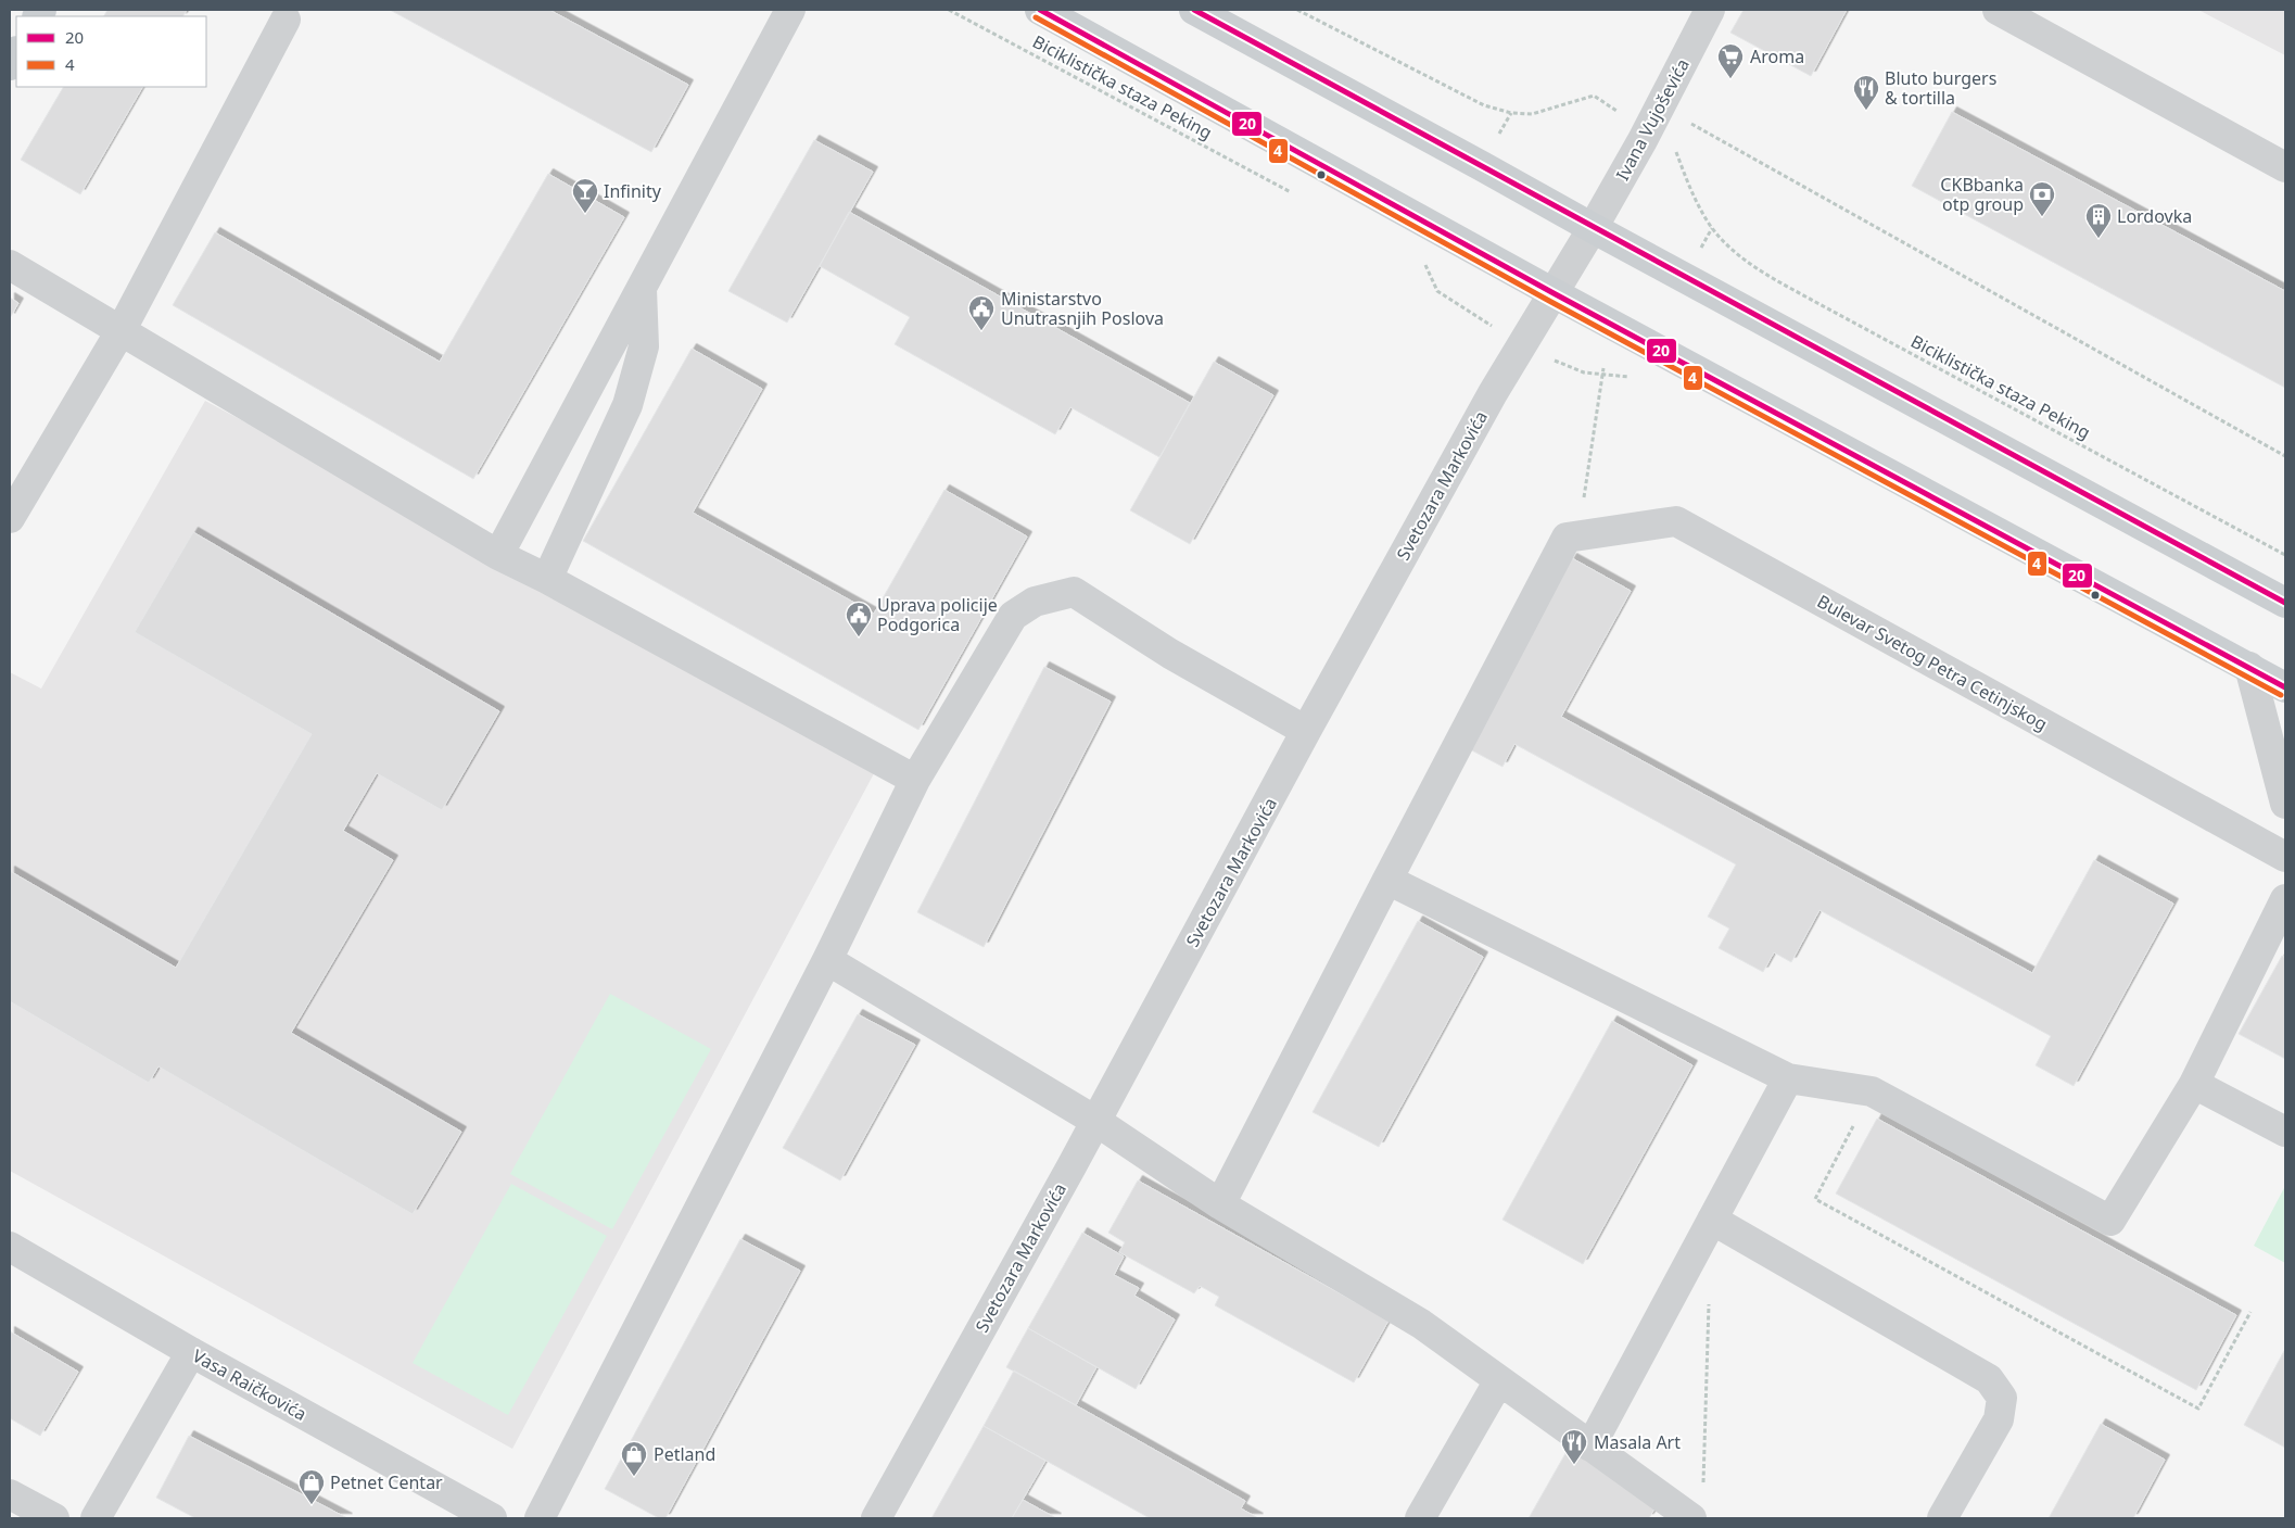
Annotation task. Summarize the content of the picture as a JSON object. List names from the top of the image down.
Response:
{
  "streets": {
    "street": [
      "Ivana Vujoševića",
      "Svetozara Markovića",
      "Bulevar Svetog Petra Cetinjskog",
      "Vasa Raičkovića"
    ],
    "path": ["Biciklistička staza Peking"]
  },
  "crossings": [
    ["Ivana Vujoševića", "Svetozara Markovića"]
  ],
  "places": {
    "supermarket": ["Aroma"],
    "restaurant": ["Bluto burgers & tortilla", "Masala Art"],
    "bar": ["Infinity"],
    "bank": ["CKBbanka otp group"],
    "building": ["Lordovka"],
    "public building": ["Ministarstvo Unutrasnjih Poslova", "Uprava policije Podgorica"],
    "shop": ["Petland", "Petnet Centar"]
  },
  "lines": ["transit line 20", "transit line 4"],
  "legend": ["20", "4"]
}
